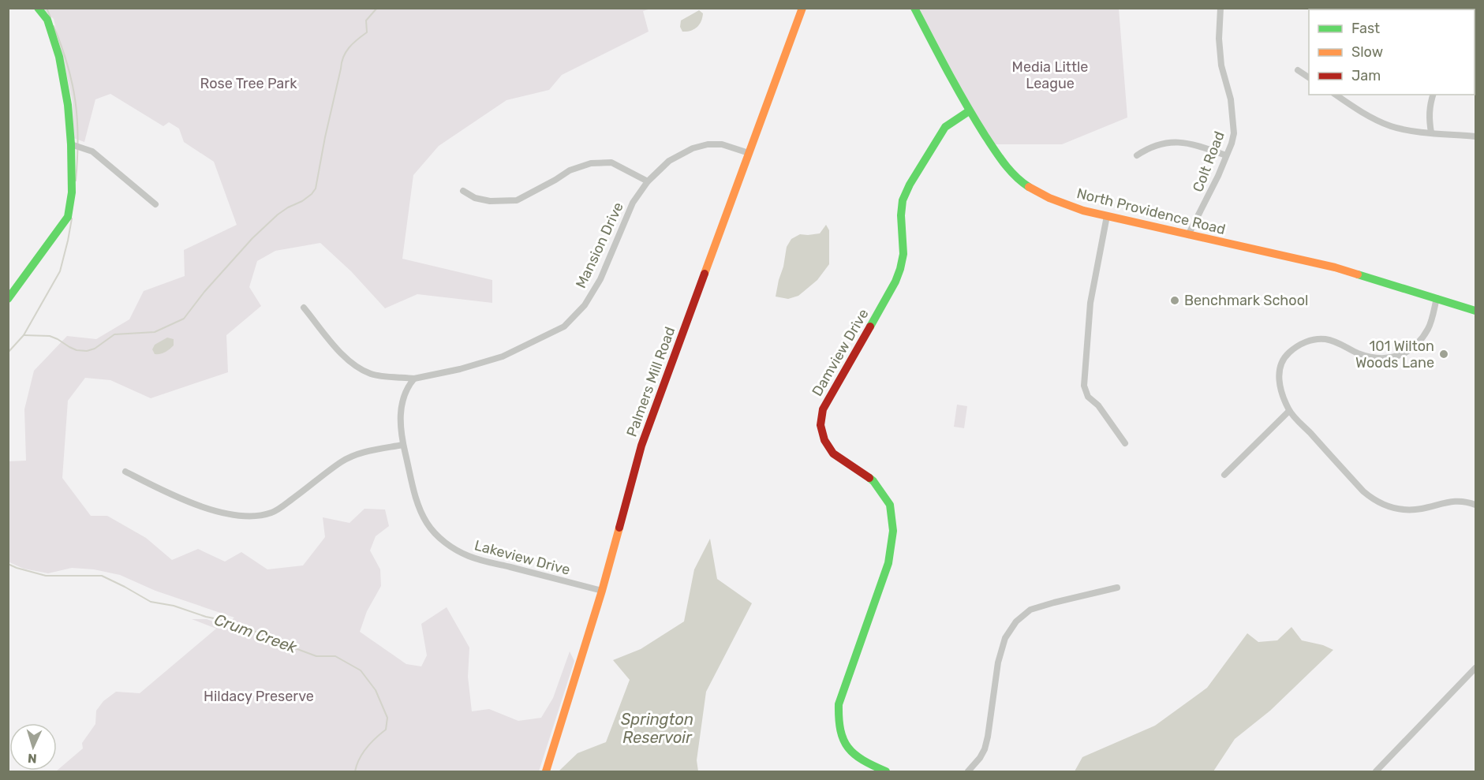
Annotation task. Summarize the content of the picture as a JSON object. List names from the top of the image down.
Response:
{
  "streets": {
    "main road": ["North Providence Road", "Damview Drive", "Palmers Mill Road"],
    "street": ["Colt Road", "Mansion Drive", "Lakeview Drive"]
  },
  "crossings": [
    ["Colt Road", "North Providence Road"],
    ["North Providence Road", "Damview Drive"],
    ["Mansion Drive", "Palmers Mill Road"],
    ["Mansion Drive", "Lakeview Drive"],
    ["Palmers Mill Road", "Lakeview Drive"]
  ],
  "water": ["Crum Creek", "Springton Reservoir"],
  "parks": ["Media Little League", "Rose Tree Park", "Hildacy Preserve"],
  "places": ["Benchmark School", "101 Wilton Woods Lane"],
  "legend": ["Fast", "Slow", "Jam"],
  "north": "bottom"
}
